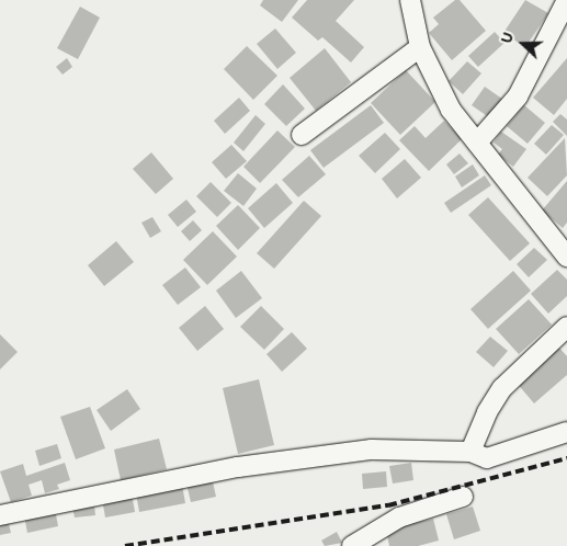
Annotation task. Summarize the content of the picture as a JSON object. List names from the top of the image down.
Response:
{
  "north": "left"
}
